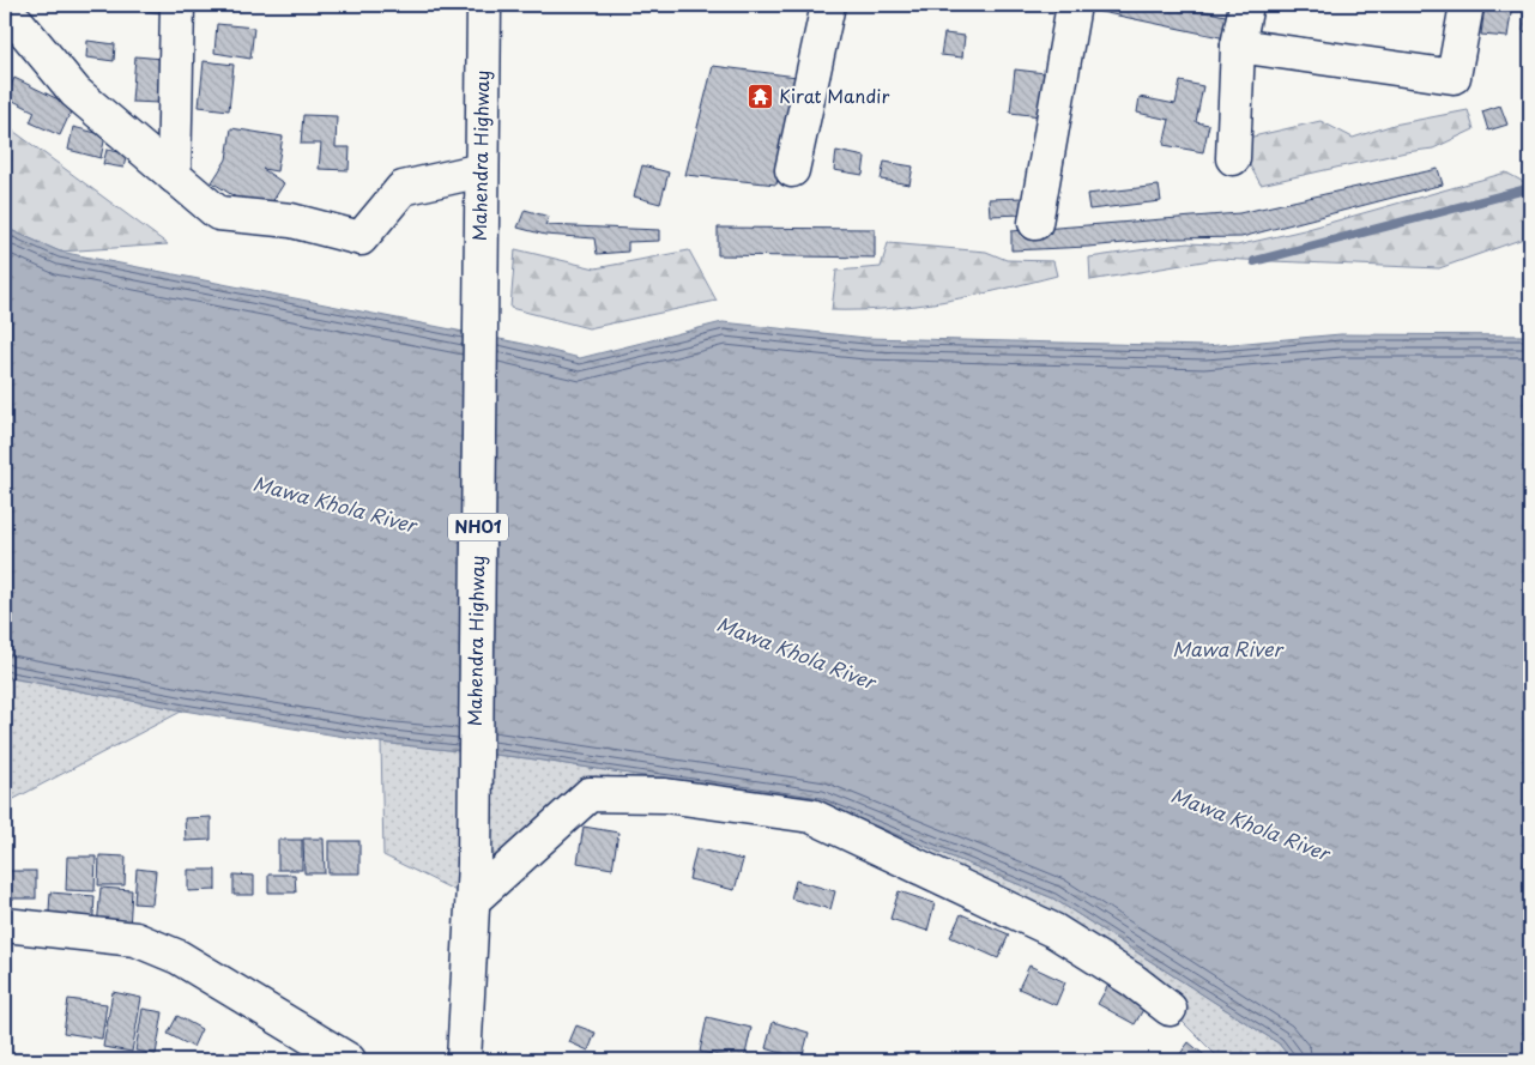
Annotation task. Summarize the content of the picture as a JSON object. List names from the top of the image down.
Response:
{
  "streets": {
    "main road": ["Mahendra Highway", "NH01"]
  },
  "water": ["Mawa Khola River", "Mawa River"],
  "places": {
    "temple": ["Kirat Mandir"]
  }
}
